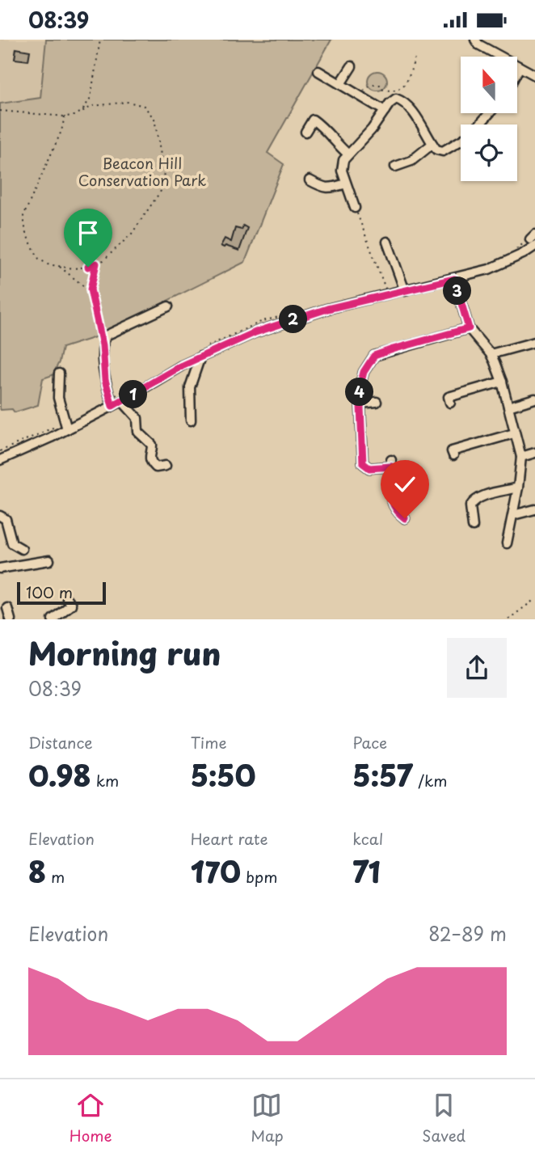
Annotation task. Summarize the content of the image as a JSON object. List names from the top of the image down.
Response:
{
  "parks": ["Beacon Hill Conservation Park"],
  "scale_bar": "100 m",
  "north": "top",
  "page": {
    "status": "08:39",
    "pins": [
      "3",
      "2",
      "4",
      "1"
    ],
    "scale": "100 m",
    "heading": ["Morning run", "08:39"],
    "stats": [
      ["Distance", "0.98 km"],
      ["Time", "5:50"],
      ["Pace", "5:57 /km"],
      ["Elevation", "8 m"],
      ["Heart rate", "170 bpm"],
      ["kcal", "71"]
    ],
    "chart": ["Elevation", "82–89 m"],
    "tabs": ["Home", "Map", "Saved"]
  }
}
